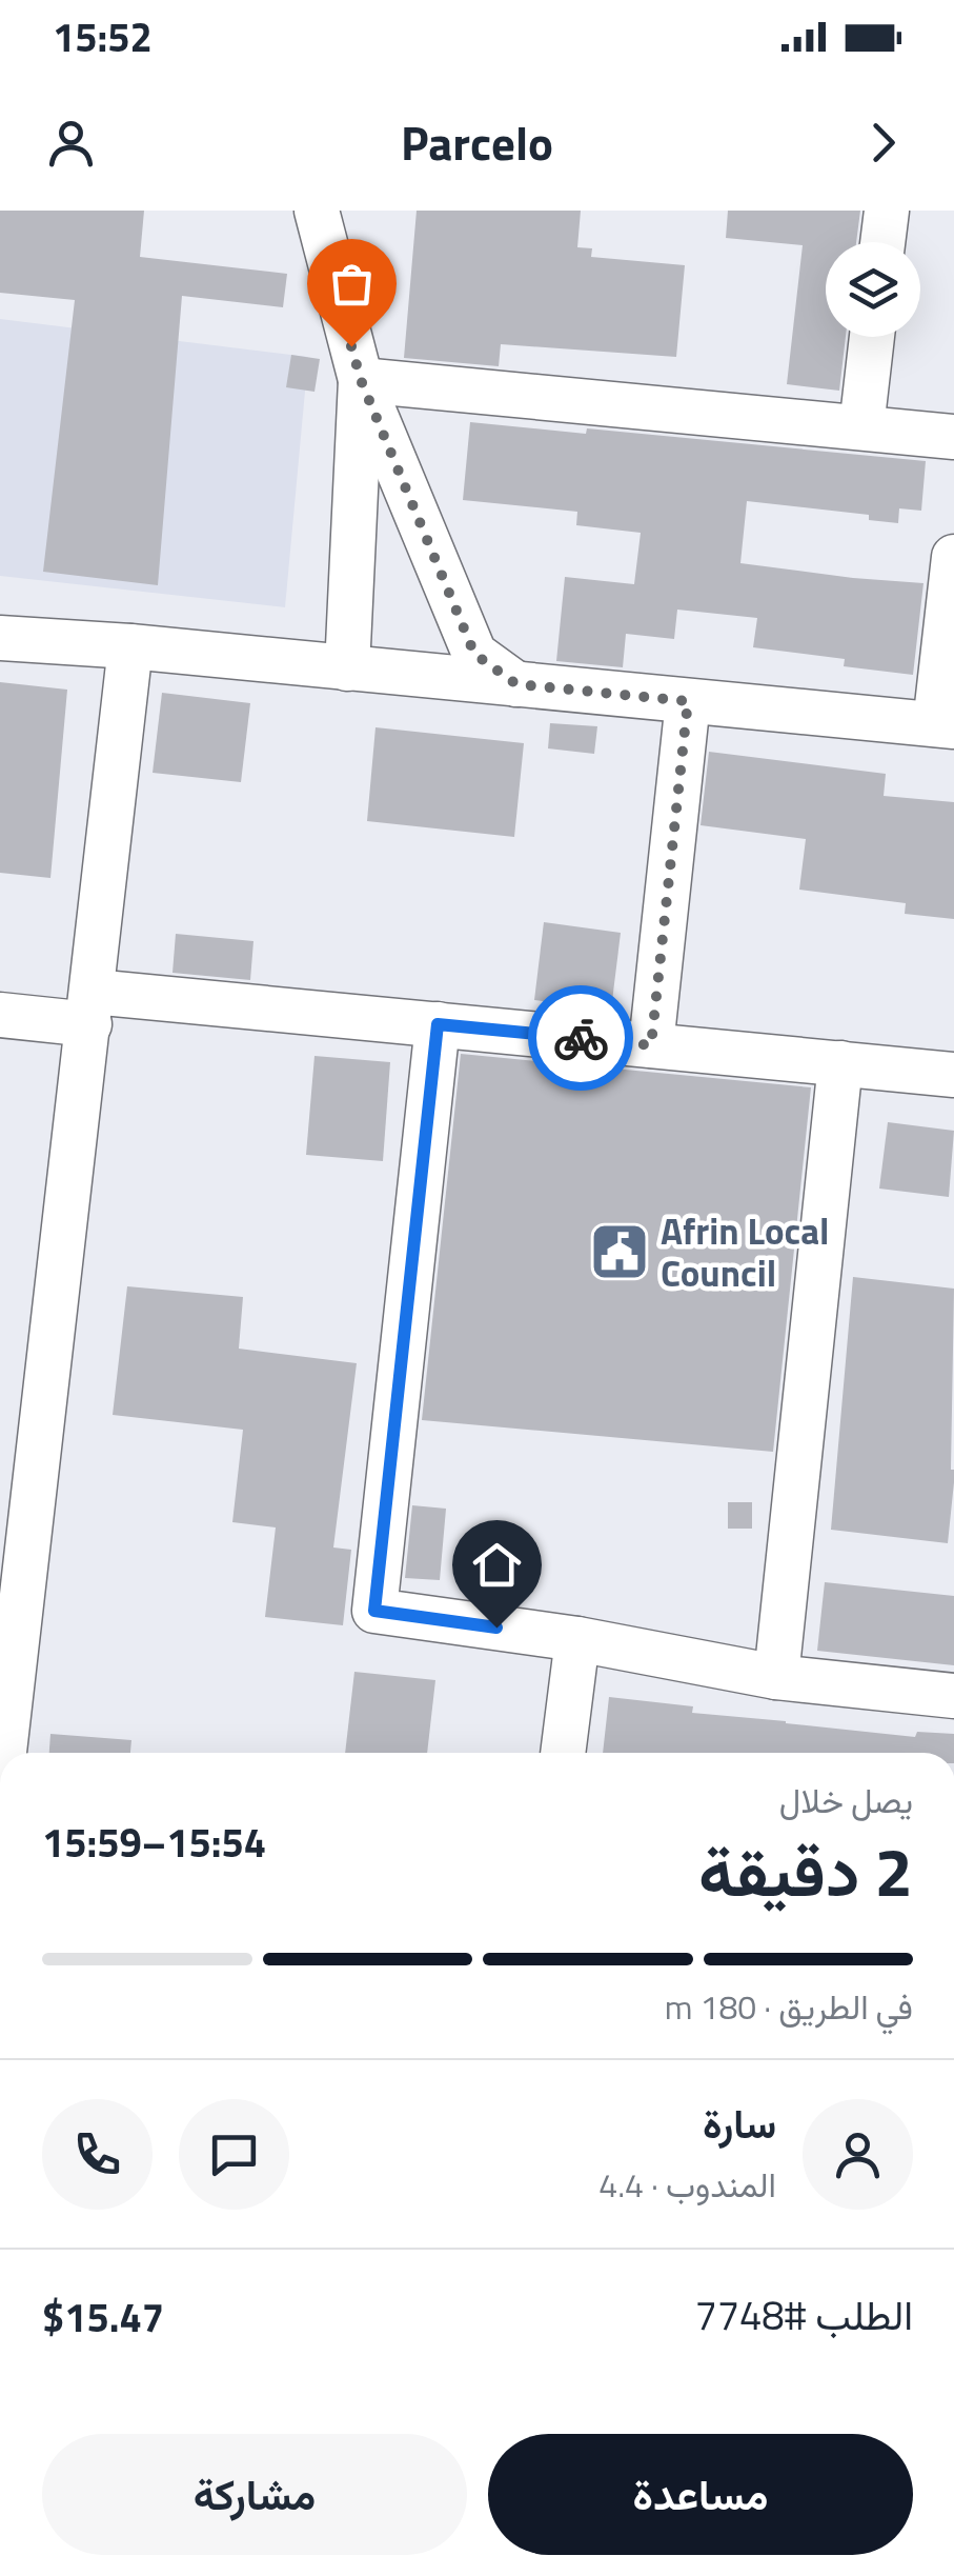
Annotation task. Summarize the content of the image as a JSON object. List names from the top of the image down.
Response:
{
  "places": {
    "public building": ["Afrin Local Council"]
  },
  "page": {
    "status": "15:52",
    "header": "Parcelo",
    "heading": ["2 دقيقة", "يصل خلال", "15:54–15:59"],
    "panel": [
      "سارة",
      "المندوب · 4.4",
      "الطلب #7748",
      "$15.47"
    ],
    "bar": "في الطريق · 180 m",
    "buttons": ["مساعدة", "مشاركة"]
  }
}
